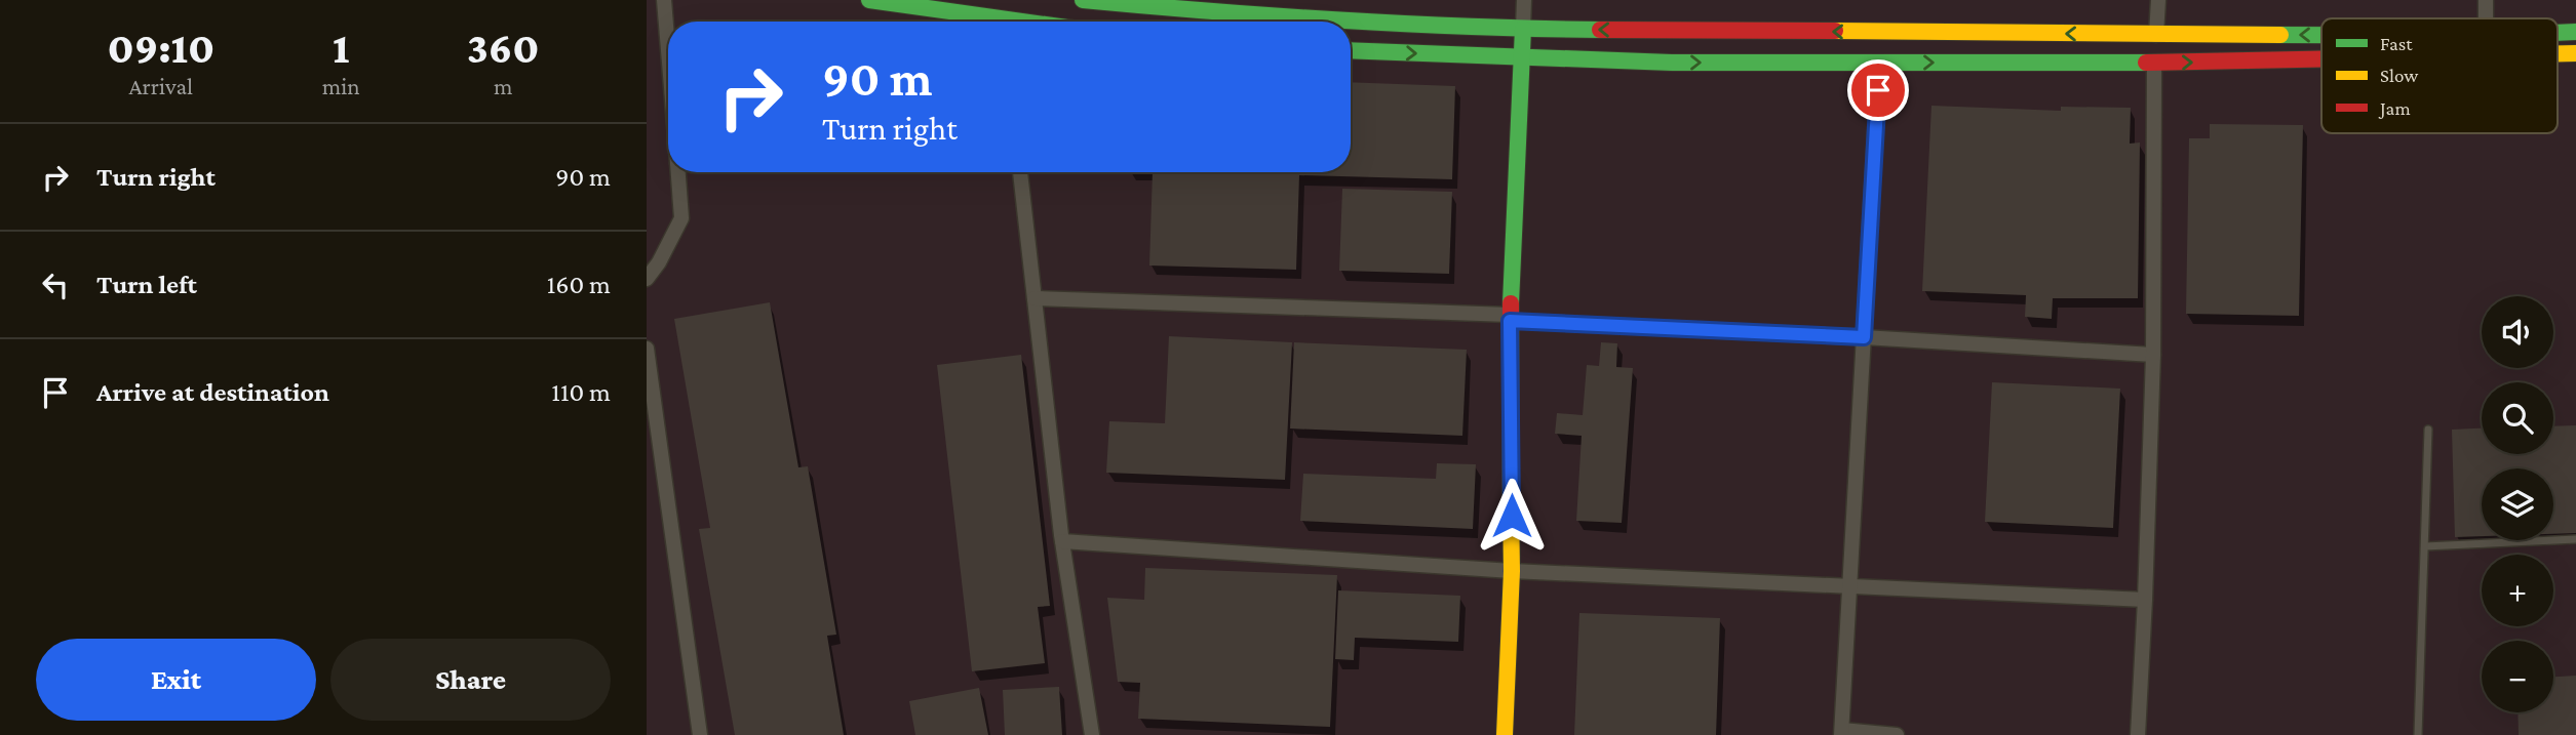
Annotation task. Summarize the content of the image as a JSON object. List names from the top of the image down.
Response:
{
  "legend": ["Fast", "Slow", "Jam"],
  "page": {
    "eta": [
      "09:10",
      "Arrival",
      "1",
      "min",
      "360",
      "m"
    ],
    "turn": ["90 m", "Turn right"],
    "list": [
      {
        "name": "Turn right",
        "value": "90 m"
      },
      {
        "name": "Turn left",
        "value": "160 m"
      },
      {
        "name": "Arrive at destination",
        "value": "110 m"
      }
    ],
    "map_buttons": ["+", "−"],
    "buttons": ["Exit", "Share"]
  }
}
